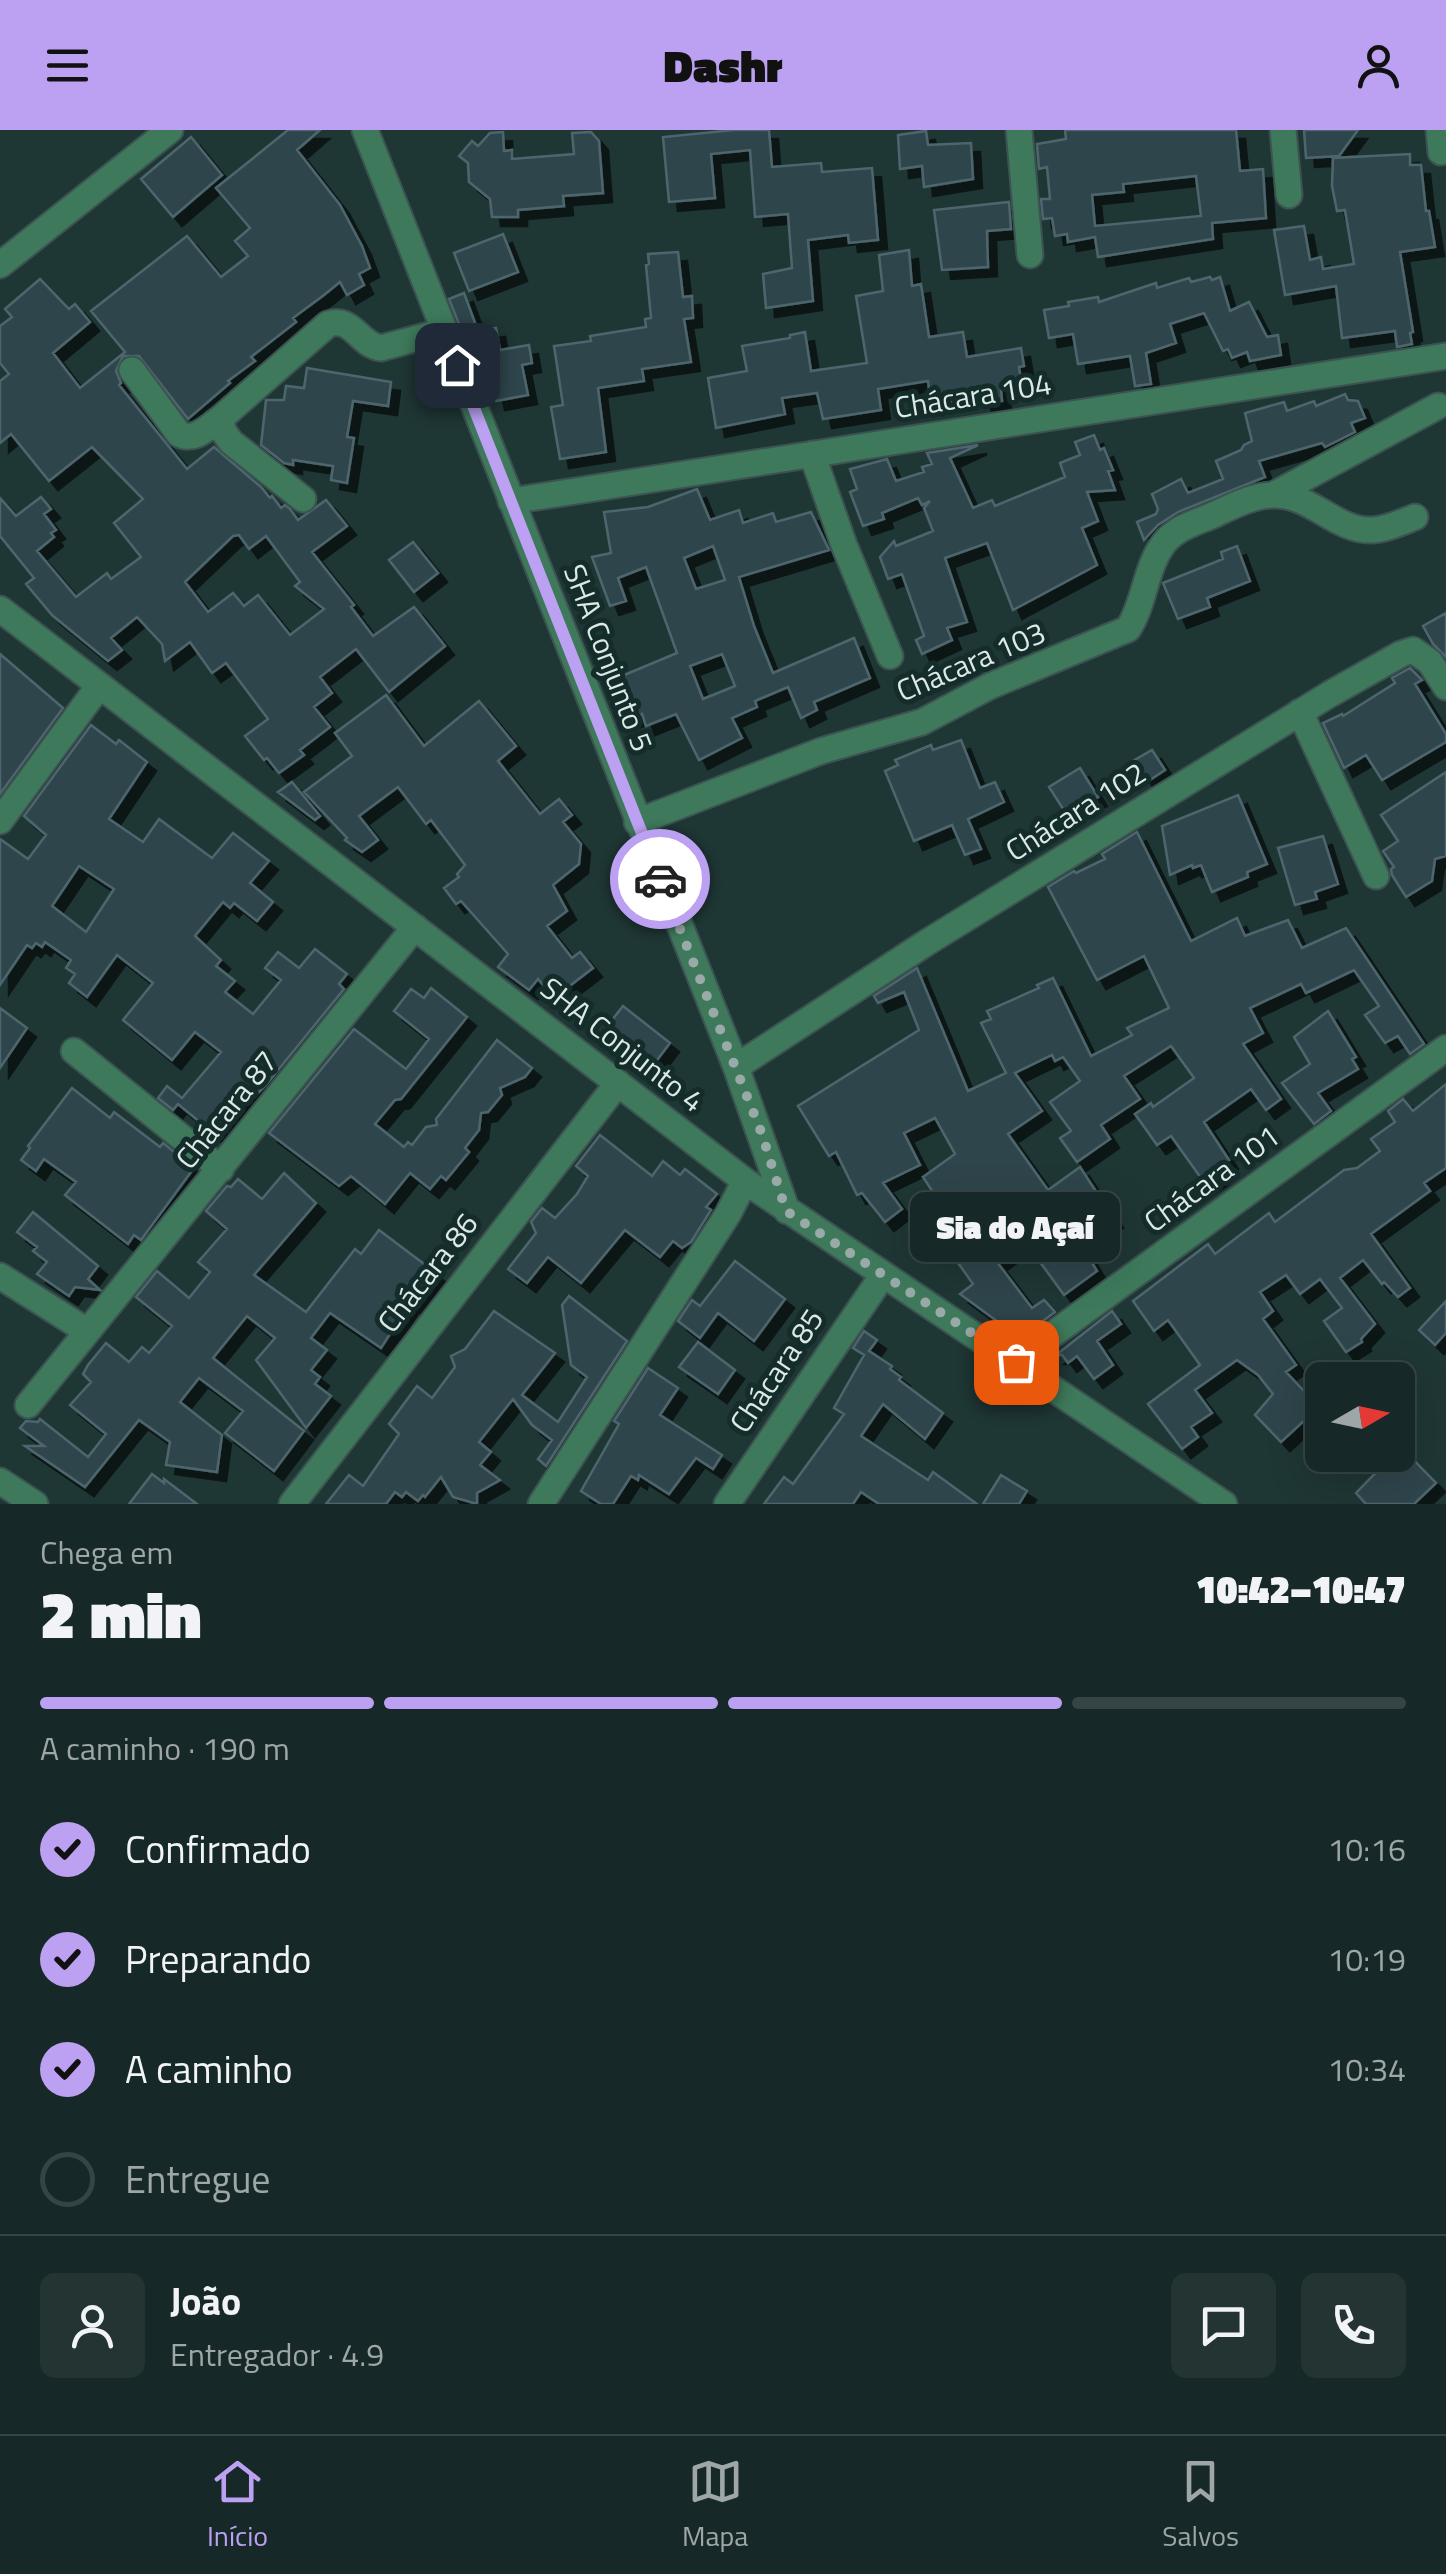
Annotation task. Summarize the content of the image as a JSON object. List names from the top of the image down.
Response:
{
  "streets": {
    "street": [
      "Chácara 104",
      "SHA Conjunto 5",
      "Chácara 103",
      "Chácara 102",
      "SHA Conjunto 4",
      "Chácara 87",
      "Chácara 101",
      "Chácara 86",
      "Chácara 85"
    ]
  },
  "crossings": [
    ["Chácara 104", "SHA Conjunto 5"],
    ["SHA Conjunto 5", "Chácara 103"],
    ["SHA Conjunto 5", "Chácara 102"],
    ["SHA Conjunto 5", "SHA Conjunto 4"],
    ["SHA Conjunto 4", "Chácara 87"],
    ["SHA Conjunto 4", "Chácara 101"],
    ["SHA Conjunto 4", "Chácara 86"],
    ["SHA Conjunto 4", "Chácara 85"]
  ],
  "places": ["Sia do Açaí"],
  "north": "right",
  "page": {
    "header": "Dashr",
    "bubble": "Sia do Açaí",
    "heading": ["2 min", "Chega em", "10:42–10:47"],
    "panel": ["João", "Entregador · 4.9"],
    "bar": "A caminho · 190 m",
    "list": [
      ["Confirmado", "10:16"],
      ["Preparando", "10:19"],
      ["A caminho", "10:34"],
      "Entregue"
    ],
    "tabs": ["Início", "Mapa", "Salvos"]
  }
}
